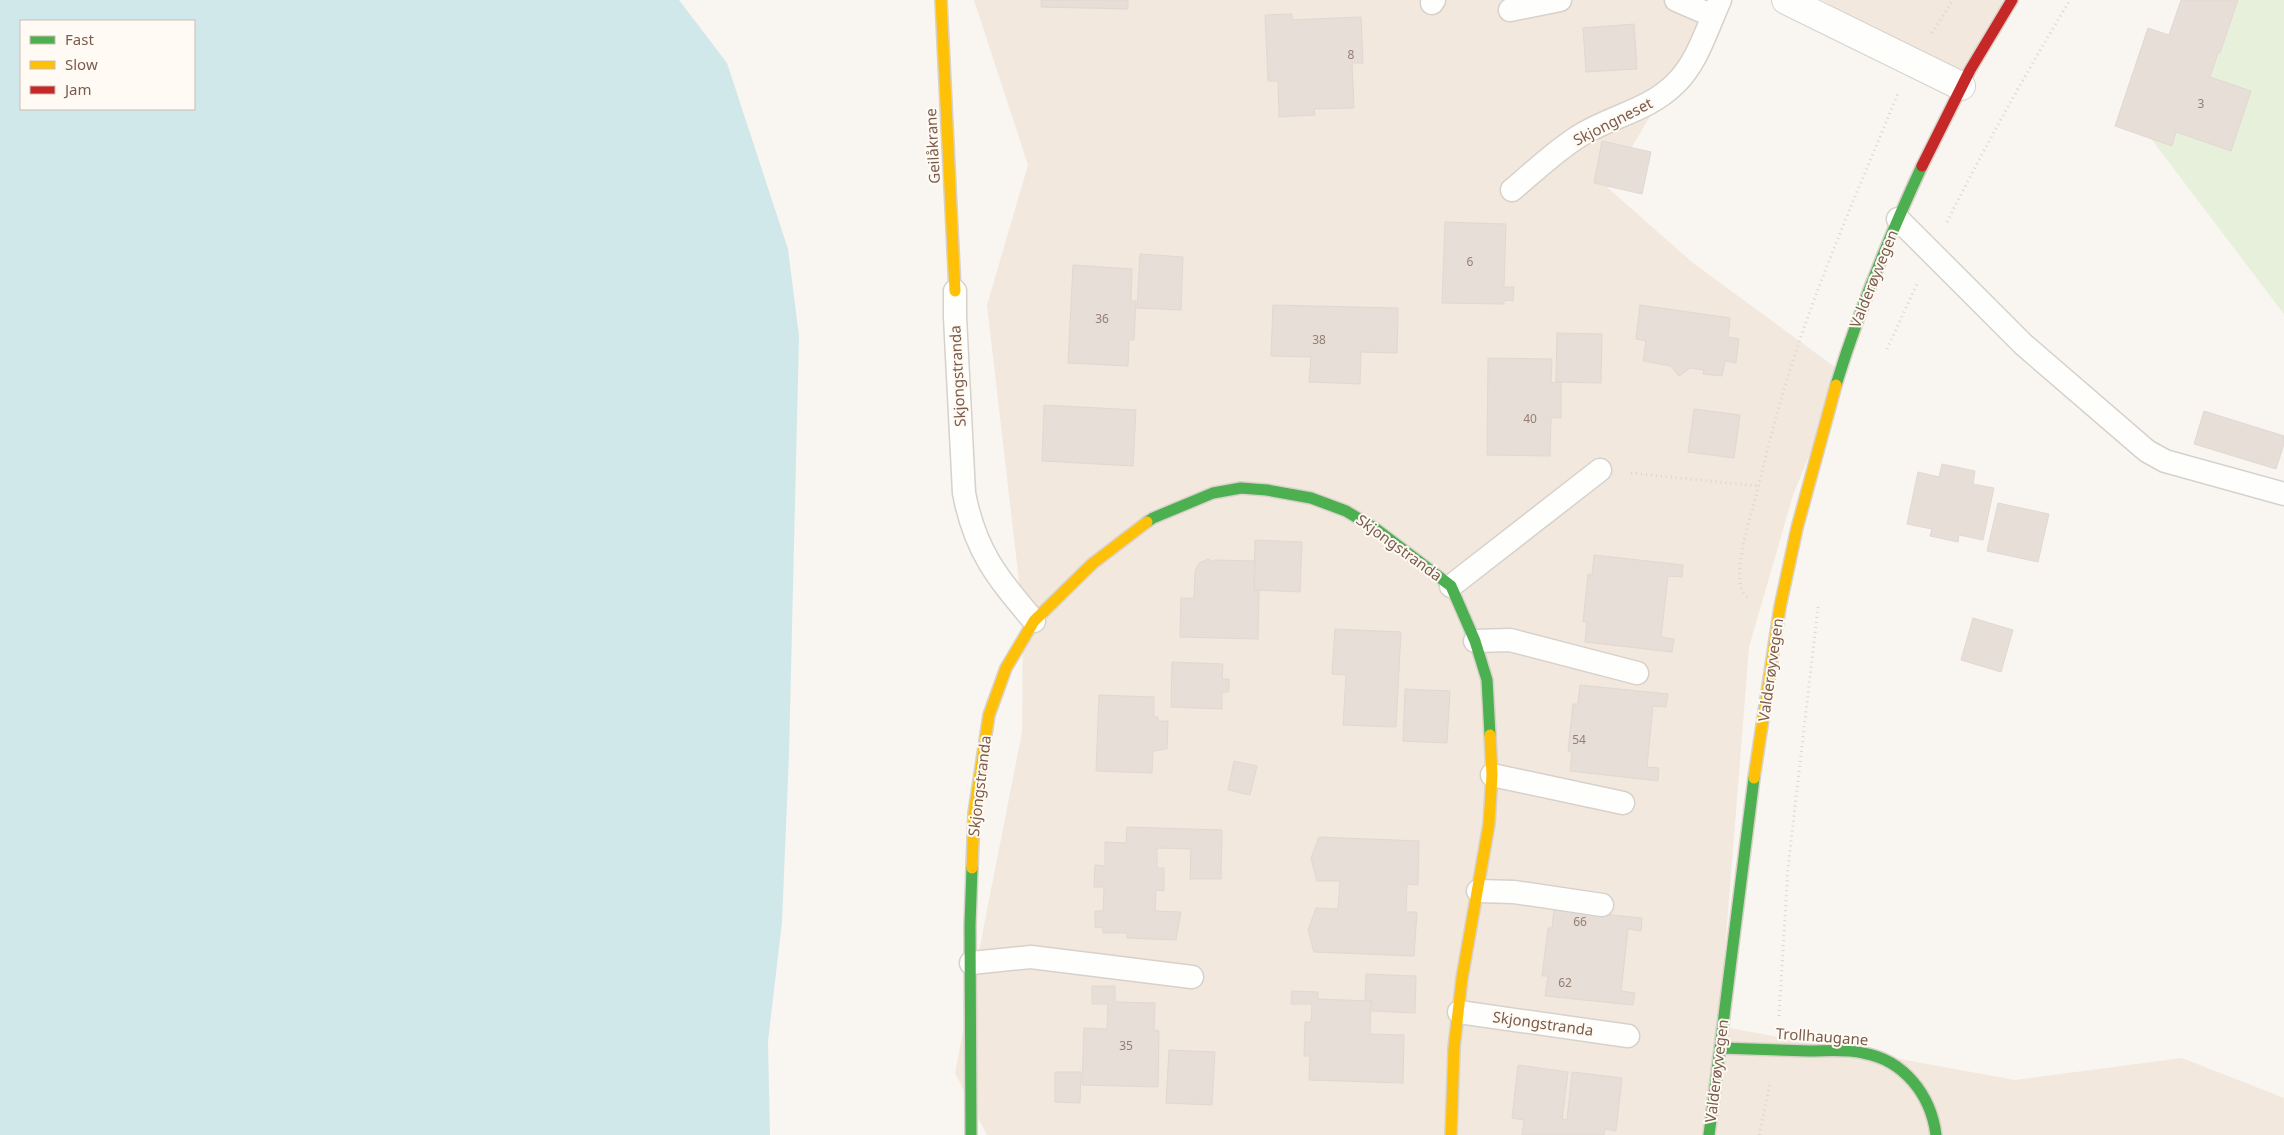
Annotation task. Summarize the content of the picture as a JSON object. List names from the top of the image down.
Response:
{
  "streets": {
    "street": [
      "Geilåkrane",
      "Valderøyvegen",
      "Skjongstranda",
      "Trollhaugane"
    ],
    "lane": ["Skjongneset"]
  },
  "crossings": [
    ["Geilåkrane", "Skjongstranda"],
    ["Valderøyvegen", "Trollhaugane"]
  ],
  "house_numbers": [
    "8",
    "3",
    "6",
    "36",
    "38",
    "40",
    "54",
    "66",
    "62",
    "35"
  ],
  "legend": ["Fast", "Slow", "Jam"]
}
